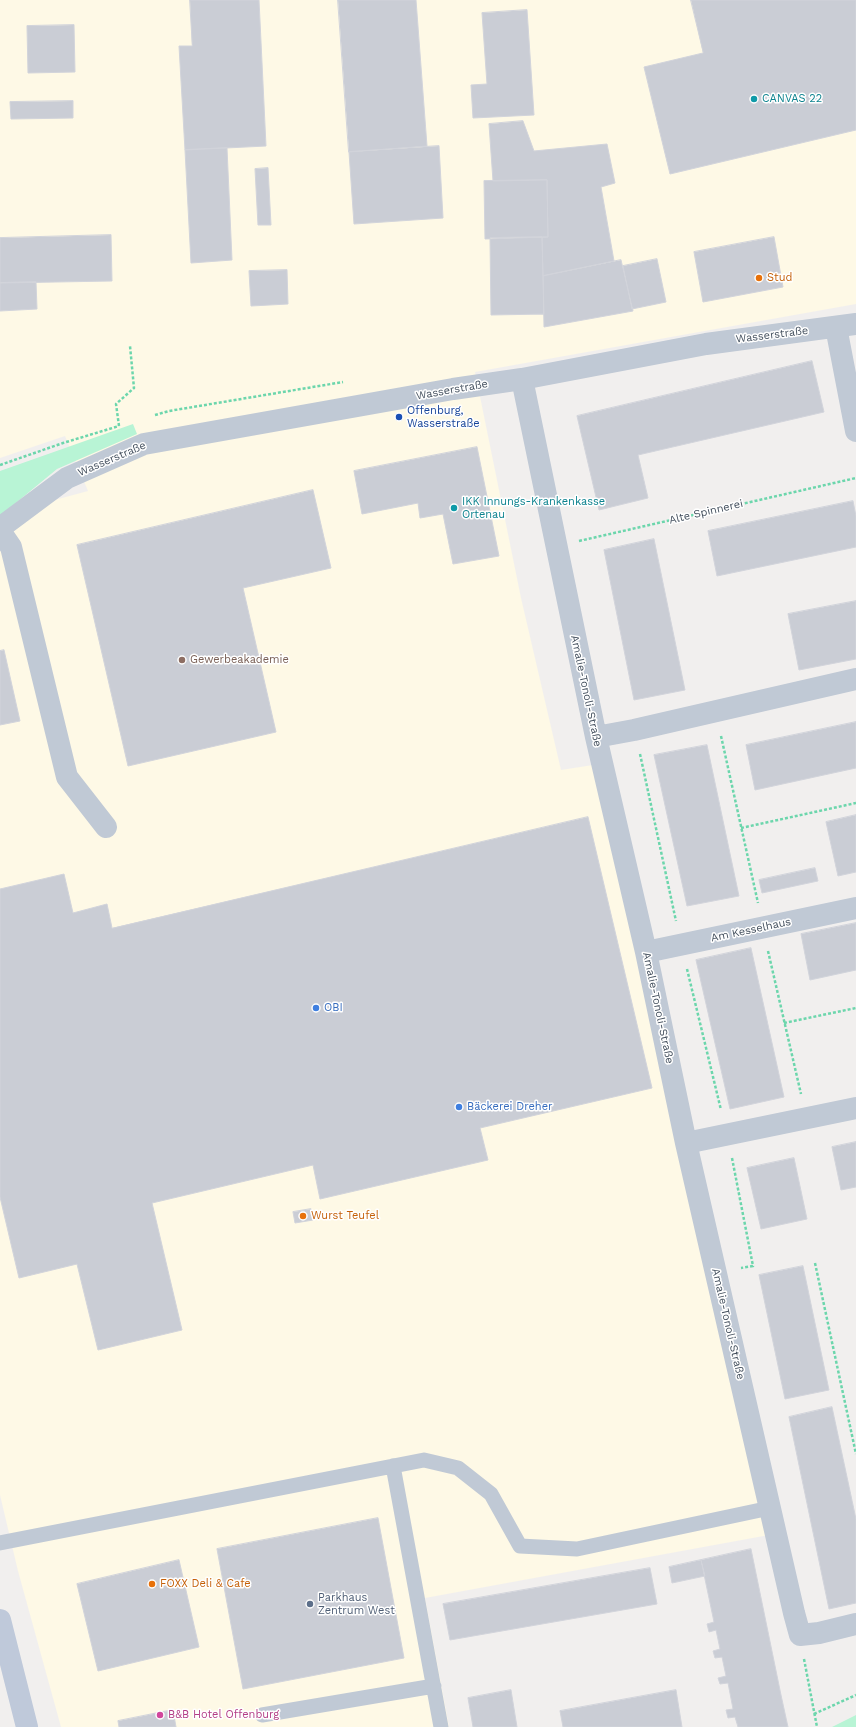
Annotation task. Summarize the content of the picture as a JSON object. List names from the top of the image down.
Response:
{
  "streets": {
    "street": ["Wasserstraße", "Amalie-Tonoli-Straße", "Am Kesselhaus"],
    "path": ["Alte Spinnerei"]
  },
  "crossings": [
    ["Wasserstraße", "Amalie-Tonoli-Straße"],
    ["Alte Spinnerei", "Amalie-Tonoli-Straße"],
    ["Amalie-Tonoli-Straße", "Am Kesselhaus"]
  ],
  "places": [
    "CANVAS 22",
    "Stud",
    "Offenburg, Wasserstraße",
    "IKK Innungs-Krankenkasse Ortenau",
    "Gewerbeakademie",
    "OBI",
    "Bäckerei Dreher",
    "Wurst Teufel",
    "FOXX Deli & Cafe",
    "Parkhaus Zentrum West",
    "B&B Hotel Offenburg"
  ]
}
